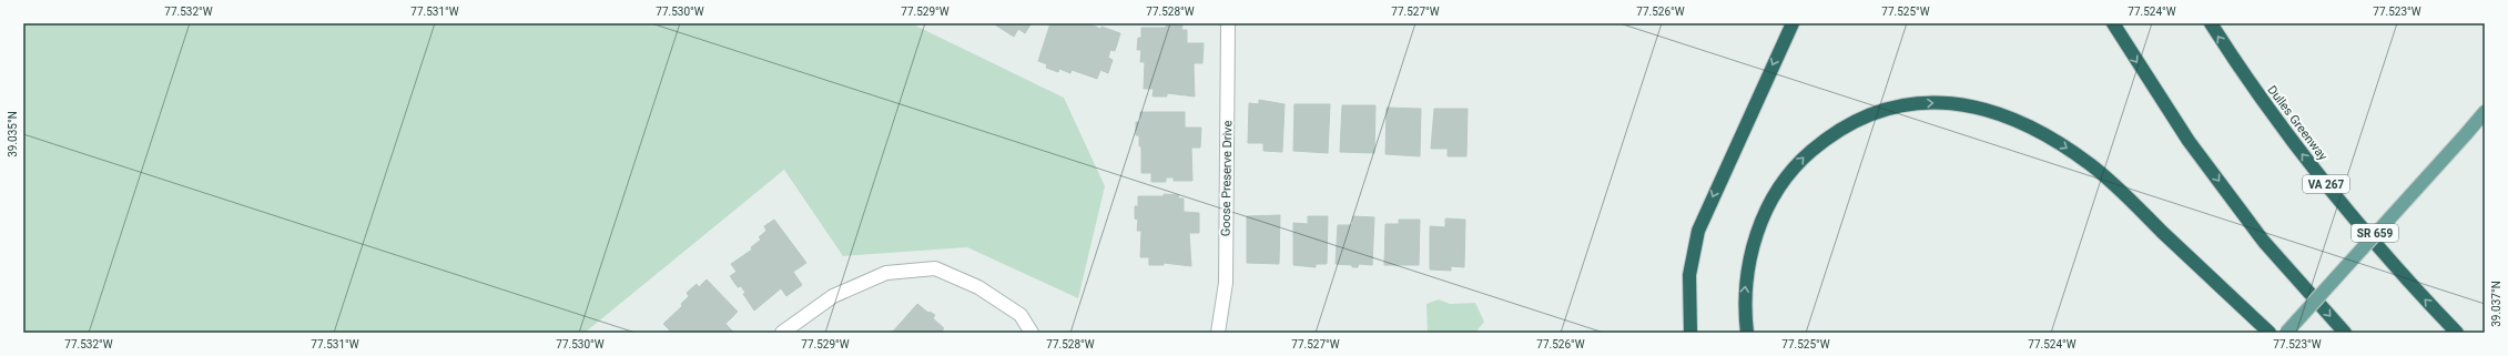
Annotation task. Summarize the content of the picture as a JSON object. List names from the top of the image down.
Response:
{
  "streets": {
    "highway": ["Dulles Greenway", "VA 267"],
    "main road": ["SR 659"],
    "street": ["Goose Preserve Drive"]
  },
  "coordinates": [
    "77.532°W",
    "77.531°W",
    "77.530°W",
    "77.529°W",
    "77.528°W",
    "77.527°W",
    "77.526°W",
    "77.525°W",
    "77.524°W",
    "77.523°W",
    "39.035°N",
    "39.037°N"
  ]
}
